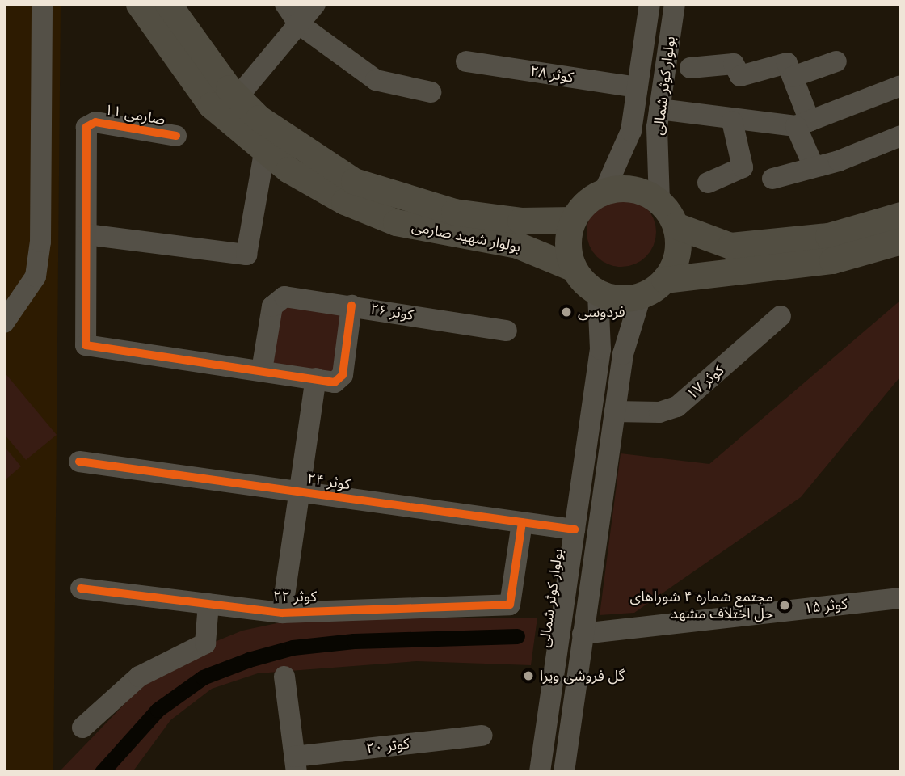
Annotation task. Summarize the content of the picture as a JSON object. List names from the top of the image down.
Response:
{
  "streets": {
    "main road": ["بولوار شهید صارمی"],
    "street": [
      "کوثر ۲۸",
      "بولوار کوثر شمالی",
      "صارمی ۱۱",
      "کوثر ۲۶",
      "کوثر ۱۷",
      "کوثر ۲۴",
      "کوثر ۲۲",
      "کوثر ۱۵",
      "کوثر ۲۰"
    ]
  },
  "crossings": [
    ["کوثر ۲۸", "بولوار کوثر شمالی"],
    ["بولوار کوثر شمالی", "بولوار شهید صارمی"],
    ["بولوار کوثر شمالی", "کوثر ۲۴"],
    ["کوثر ۲۴", "کوثر ۲۲"]
  ],
  "places": ["فردوسی", "مجتمع شماره ۴ شوراهای حل اختلاف مشهد", "گل فروشی ویرا"]
}
